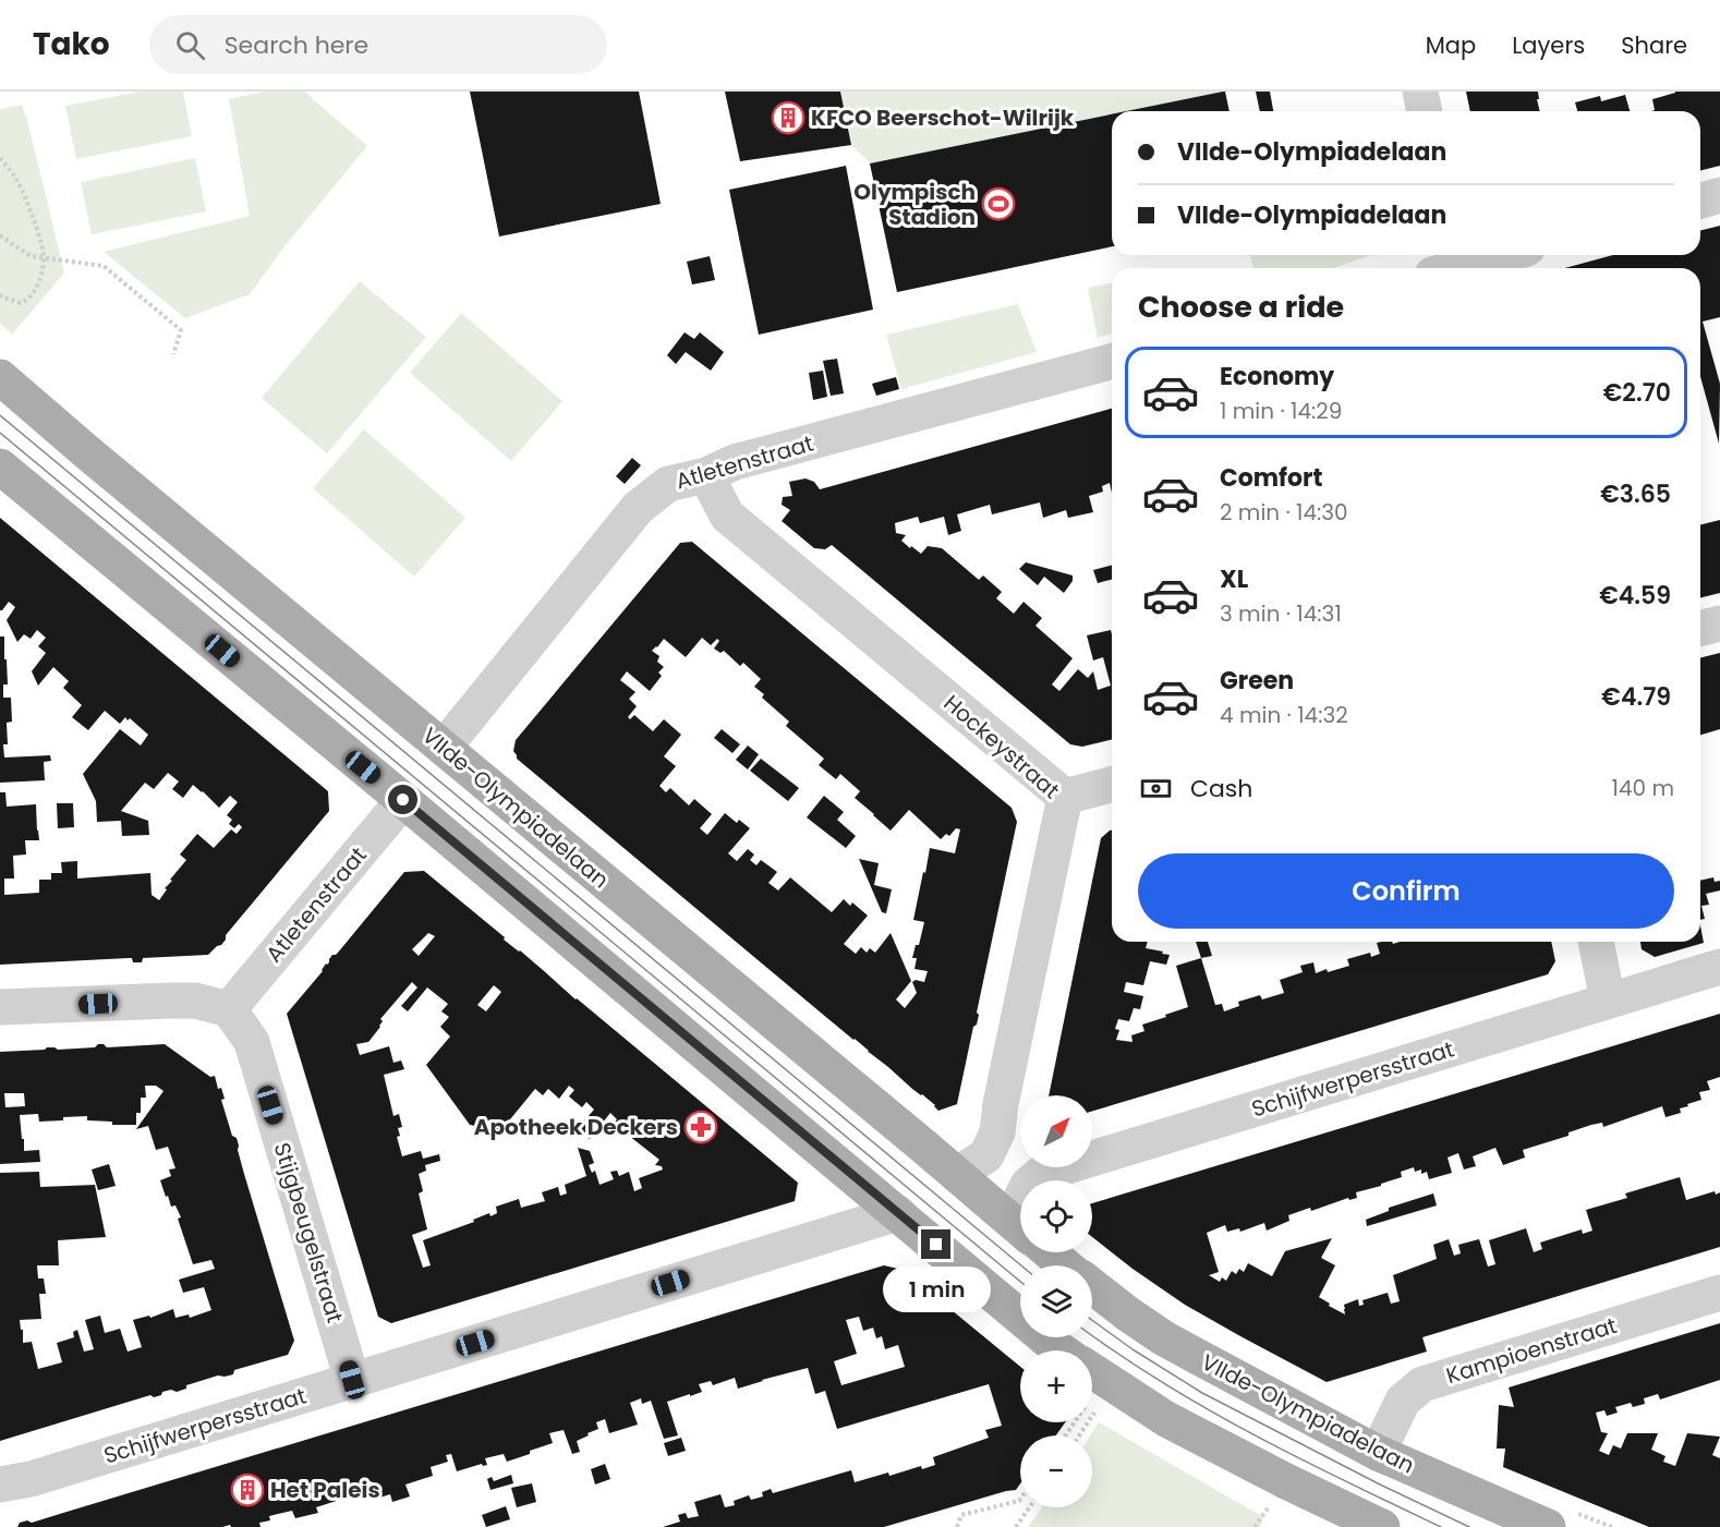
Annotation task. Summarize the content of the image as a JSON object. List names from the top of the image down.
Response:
{
  "streets": {
    "main road": ["VIIde-Olympiadelaan"],
    "street": [
      "Atletenstraat",
      "Hockeystraat",
      "Schijfwerpersstraat",
      "Stijgbeugelstraat",
      "Kampioenstraat"
    ]
  },
  "crossings": [
    ["Atletenstraat", "Hockeystraat"],
    ["Atletenstraat", "VIIde-Olympiadelaan"],
    ["Atletenstraat", "Stijgbeugelstraat"],
    ["Hockeystraat", "VIIde-Olympiadelaan"],
    ["VIIde-Olympiadelaan", "Kampioenstraat"],
    ["Schijfwerpersstraat", "Stijgbeugelstraat"]
  ],
  "places": {
    "building": ["KFCO Beerschot-Wilrijk", "Het Paleis"],
    "sports": ["Olympisch Stadion"],
    "pharmacy": ["Apotheek Deckers"]
  },
  "north": "top right",
  "page": {
    "header": "Tako",
    "search": "Search here",
    "nav": ["Map", "Layers", "Share"],
    "banner": ["VIIde-Olympiadelaan", "VIIde-Olympiadelaan"],
    "heading": "Choose a ride",
    "list": [
      {
        "name": "Economy",
        "note": "1 min · 14:29",
        "value": "€2.70"
      },
      {
        "name": "Comfort",
        "note": "2 min · 14:30",
        "value": "€3.65"
      },
      {
        "name": "XL",
        "note": "3 min · 14:31",
        "value": "€4.59"
      },
      {
        "name": "Green",
        "note": "4 min · 14:32",
        "value": "€4.79"
      }
    ],
    "pay": ["Cash", "140 m"],
    "buttons": "Confirm",
    "map_buttons": ["+", "−"],
    "bubble": "1 min"
  }
}
